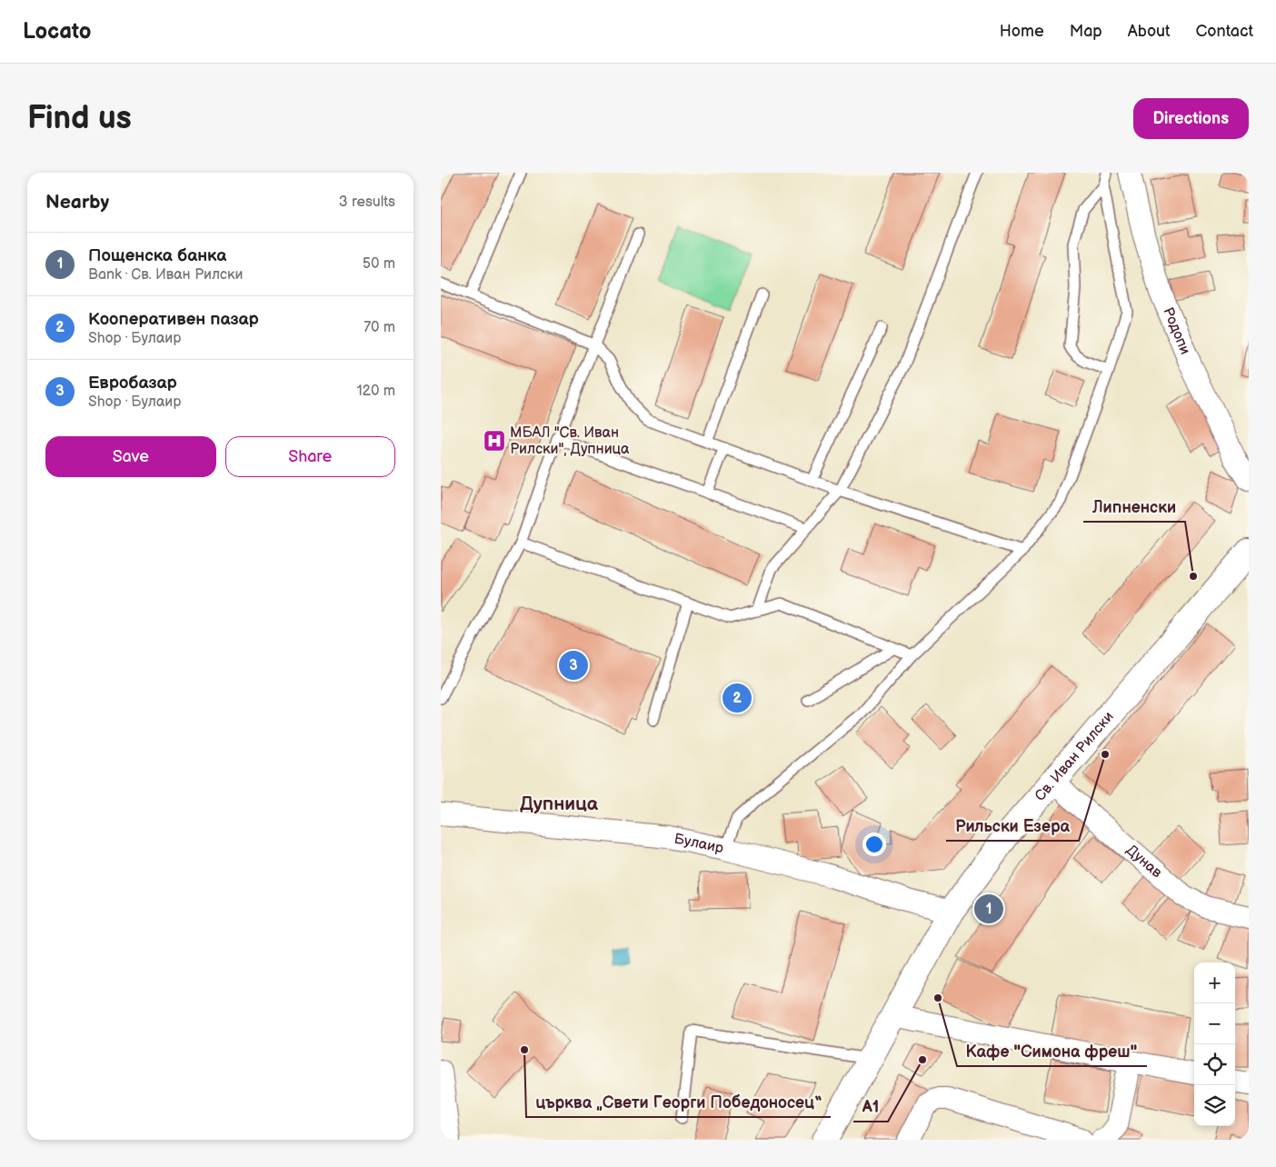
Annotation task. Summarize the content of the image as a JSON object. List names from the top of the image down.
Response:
{
  "streets": {
    "street": [
      "Родопи",
      "Св. Иван Рилски",
      "Булаир",
      "Дунав"
    ]
  },
  "crossings": [
    ["Св. Иван Рилски", "Булаир"],
    ["Св. Иван Рилски", "Дунав"]
  ],
  "districts": ["Дупница"],
  "places": {
    "hospital": ["МБАЛ \"Св. Иван Рилски\", Дупница"],
    "other": [
      "Липненски",
      "Рильски Езера",
      "Кафе \"Симона фреш\"",
      "църква „Свети Георги Победоносец“",
      "A1"
    ]
  },
  "page": {
    "header": "Locato",
    "nav": [
      "Home",
      "Map",
      "About",
      "Contact"
    ],
    "buttons": [
      "Directions",
      ["Save", "Share"]
    ],
    "title": "Find us",
    "heading": ["Nearby", "3 results"],
    "list": [
      {
        "mark": "1",
        "name": "Пощенска банка",
        "note": "Bank · Св. Иван Рилски",
        "value": "50 m"
      },
      {
        "mark": "2",
        "name": "Кооперативен пазар",
        "note": "Shop · Булаир",
        "value": "70 m"
      },
      {
        "mark": "3",
        "name": "Евробазар",
        "note": "Shop · Булаир",
        "value": "120 m"
      }
    ],
    "pins": ["3", "2", "1"],
    "map_buttons": ["+", "−"]
  }
}
